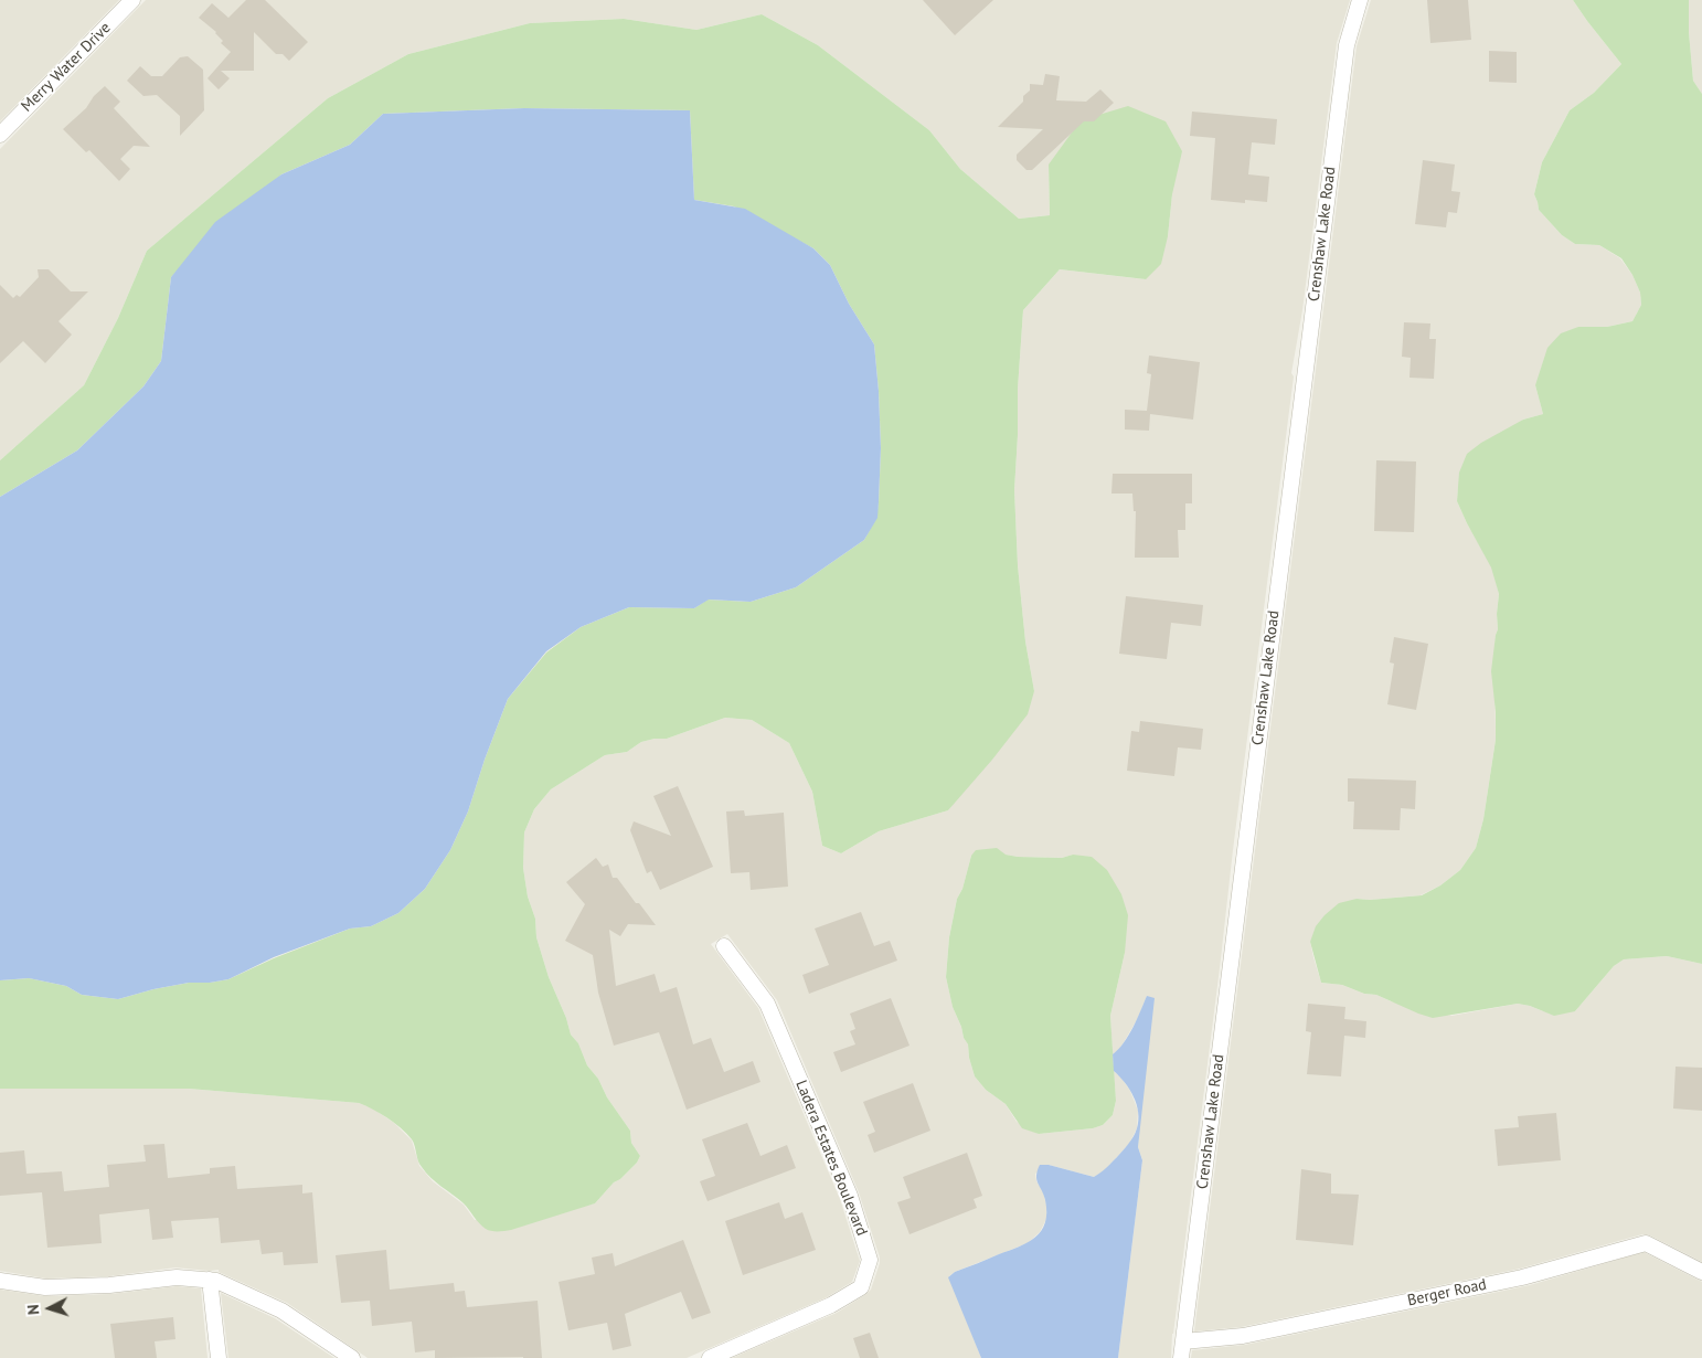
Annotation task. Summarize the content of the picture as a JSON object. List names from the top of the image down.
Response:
{
  "streets": {
    "street": [
      "Merry Water Drive",
      "Crenshaw Lake Road",
      "Ladera Estates Boulevard",
      "Berger Road"
    ]
  },
  "crossings": [
    ["Crenshaw Lake Road", "Berger Road"]
  ],
  "north": "left"
}
